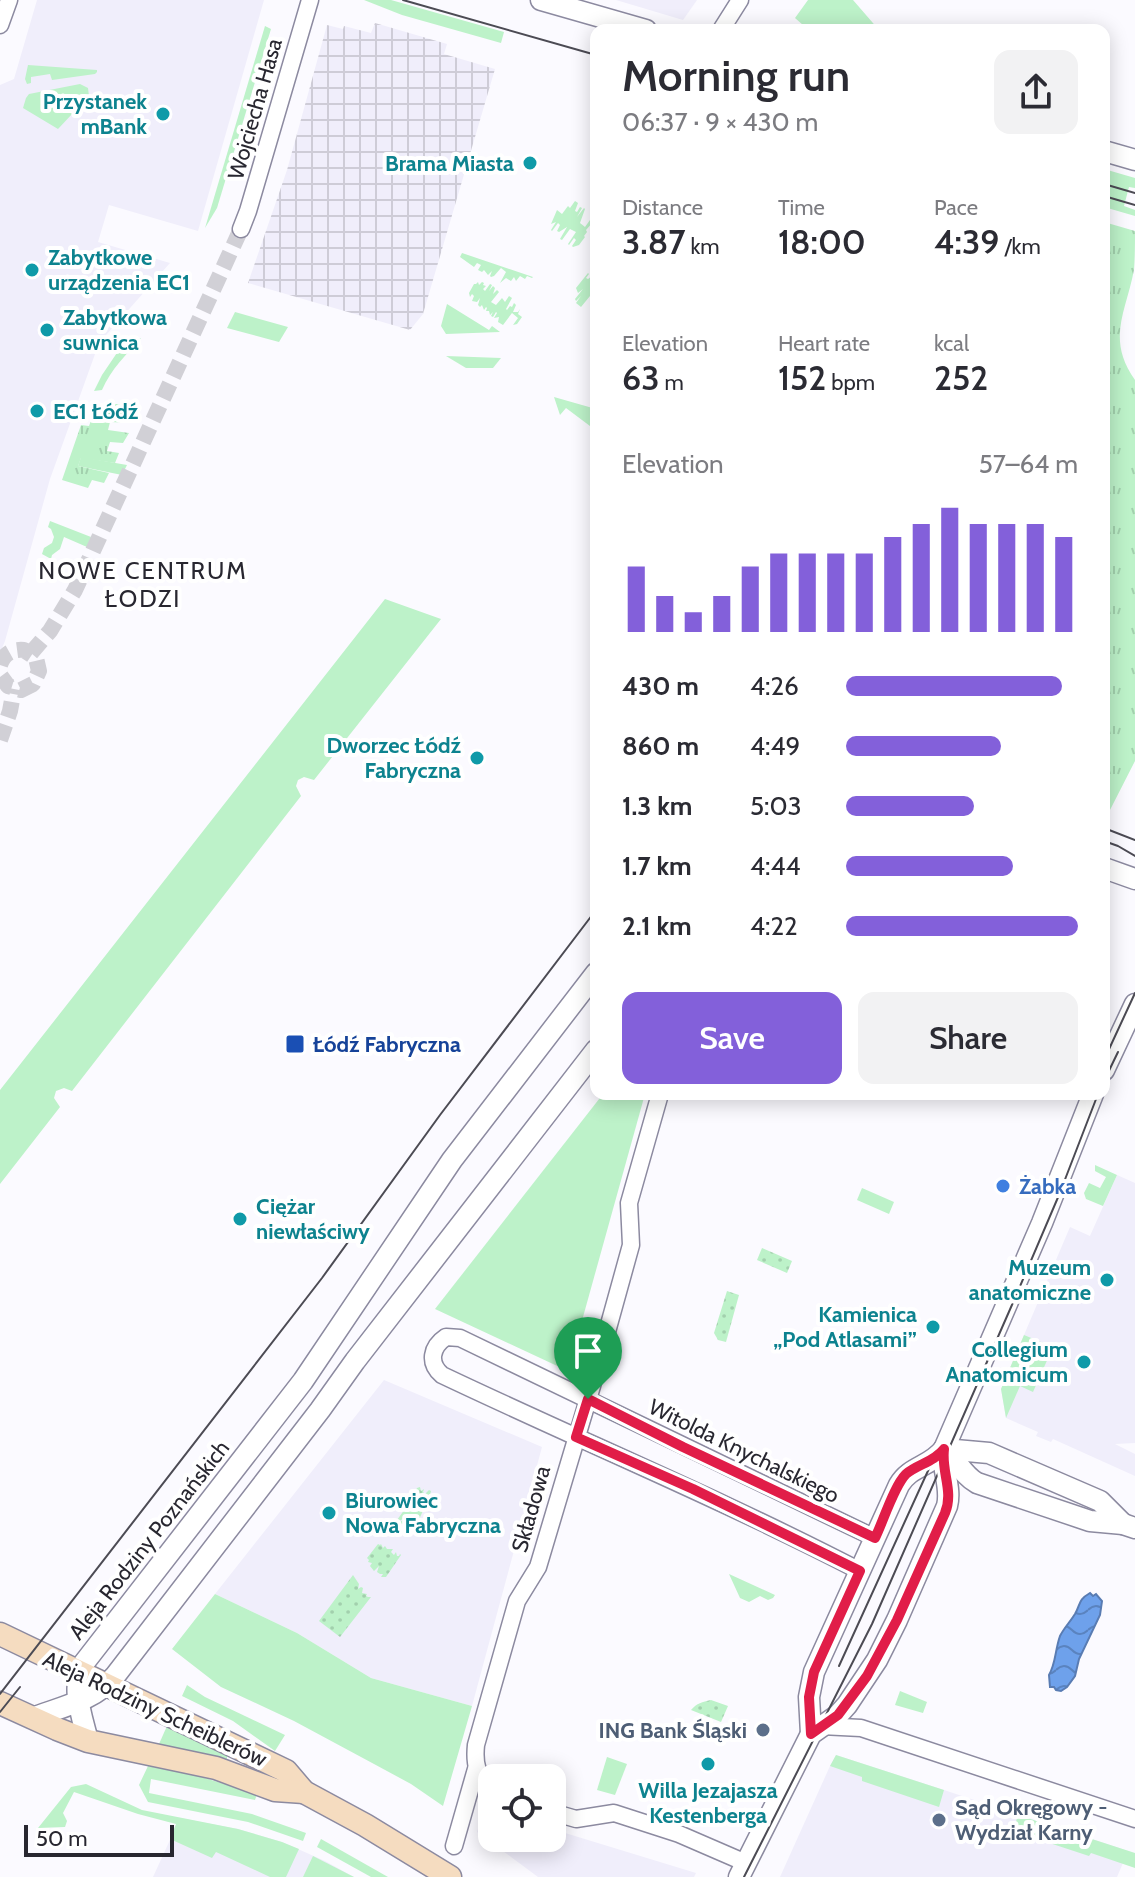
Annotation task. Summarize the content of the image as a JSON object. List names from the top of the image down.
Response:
{
  "streets": {
    "main road": ["Aleja Rodziny Scheiblerów"],
    "street": [
      "Wojciecha Hasa",
      "Witolda Knychalskiego",
      "Składowa",
      "Aleja Rodziny Poznańskich"
    ]
  },
  "crossings": [
    ["Witolda Knychalskiego", "Składowa"],
    ["Aleja Rodziny Poznańskich", "Aleja Rodziny Scheiblerów"]
  ],
  "districts": ["NOWE CENTRUM ŁODZI"],
  "places": {
    "other": [
      "Przystanek mBank",
      "Brama Miasta",
      "Zabytkowe urządzenia EC1",
      "Zabytkowa suwnica",
      "EC1 Łódź",
      "Dworzec Łódź Fabryczna",
      "Żabka",
      "Ciężar niewłaściwy",
      "Muzeum anatomiczne",
      "Kamienica „Pod Atlasami”",
      "Collegium Anatomicum",
      "Biurowiec Nowa Fabryczna",
      "ING Bank Śląski",
      "Willa Jezajasza Kestenberga",
      "Sąd Okręgowy - Wydział Karny"
    ],
    "transit": ["Łódź Fabryczna"]
  },
  "scale_bar": "50 m",
  "page": {
    "heading": ["Morning run", "06:37 · 9 × 430 m"],
    "stats": [
      ["Distance", "3.87 km"],
      ["Time", "18:00"],
      ["Pace", "4:39 /km"],
      ["Elevation", "63 m"],
      ["Heart rate", "152 bpm"],
      ["kcal", "252"]
    ],
    "chart": ["Elevation", "57–64 m"],
    "list": [
      {
        "name": "430 m",
        "note": "4:26"
      },
      {
        "name": "860 m",
        "note": "4:49"
      },
      {
        "name": "1.3 km",
        "note": "5:03"
      },
      {
        "name": "1.7 km",
        "note": "4:44"
      },
      {
        "name": "2.1 km",
        "note": "4:22"
      }
    ],
    "buttons": ["Save", "Share"],
    "scale": "50 m"
  }
}
